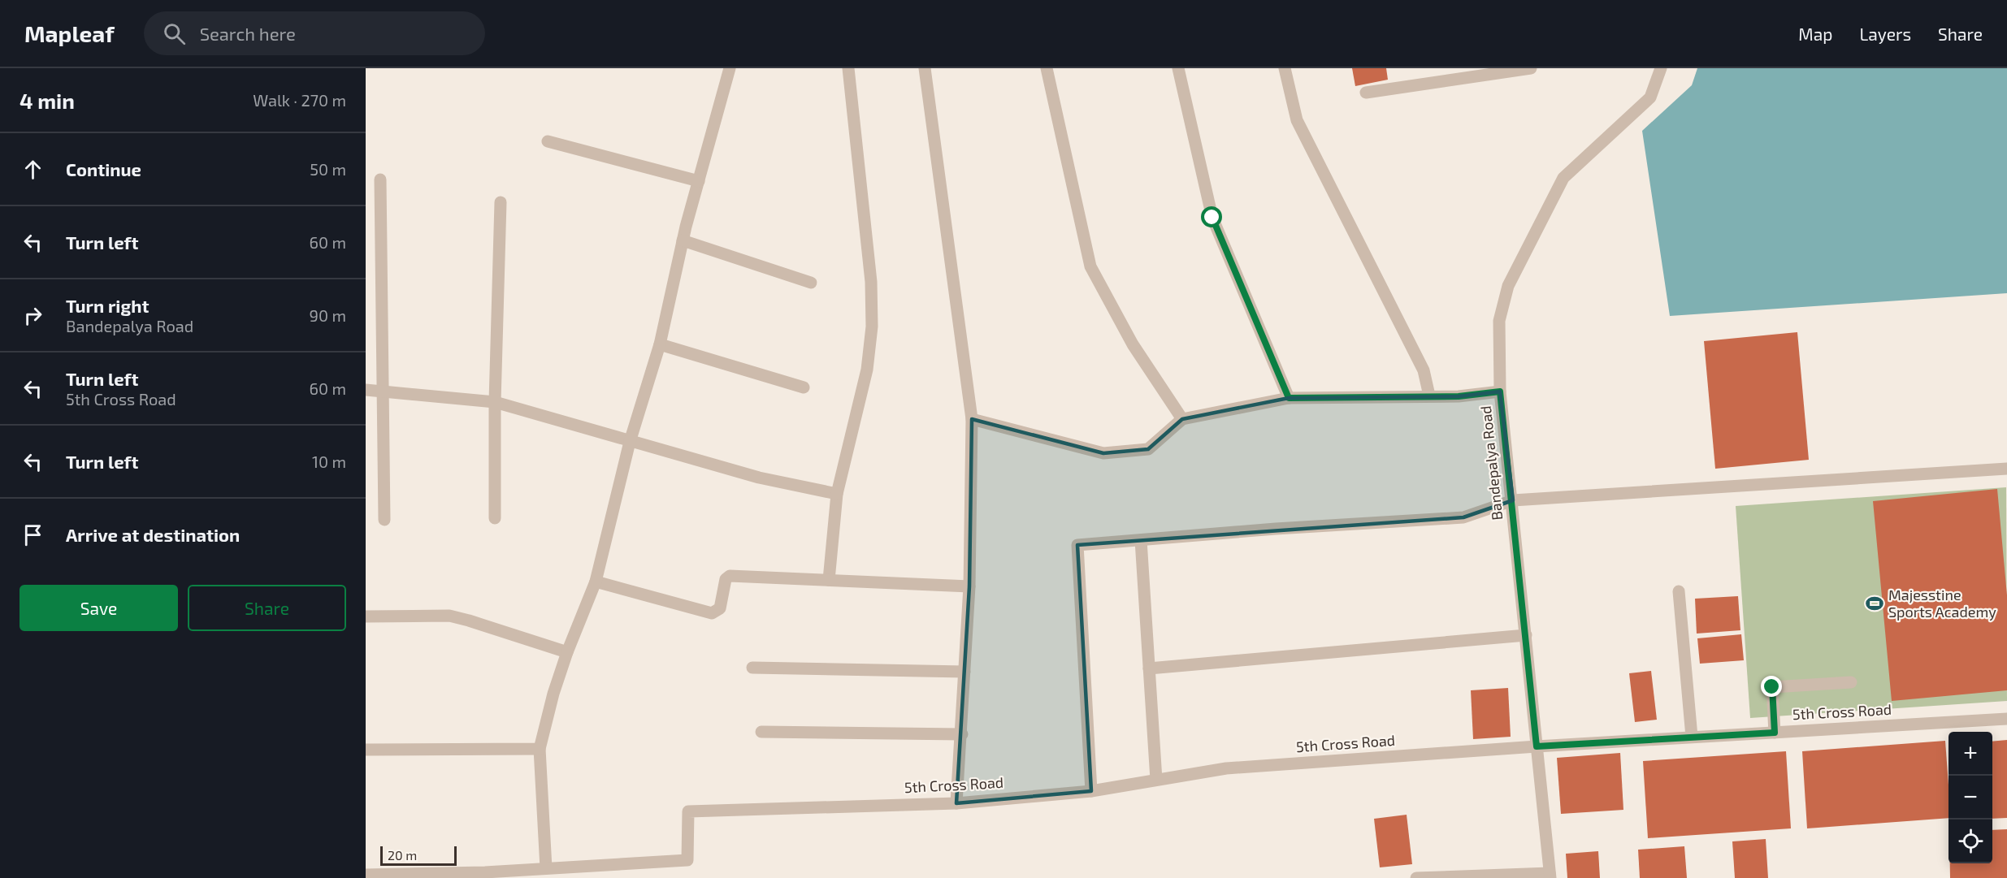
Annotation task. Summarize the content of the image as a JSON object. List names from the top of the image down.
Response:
{
  "streets": {
    "street": ["Bandepalya Road", "5th Cross Road"]
  },
  "crossings": [
    ["Bandepalya Road", "5th Cross Road"]
  ],
  "places": {
    "sports": ["Majesstine Sports Academy"]
  },
  "scale_bar": "20 m",
  "page": {
    "header": "Mapleaf",
    "search": "Search here",
    "nav": ["Map", "Layers", "Share"],
    "heading": ["4 min", "Walk · 270 m"],
    "list": [
      ["Continue", "50 m"],
      ["Turn left", "60 m"],
      ["Turn right", "Bandepalya Road", "90 m"],
      ["Turn left", "5th Cross Road", "60 m"],
      ["Turn left", "10 m"],
      "Arrive at destination"
    ],
    "buttons": ["Save", "Share"],
    "map_buttons": ["+", "−"],
    "scale": "20 m"
  }
}
